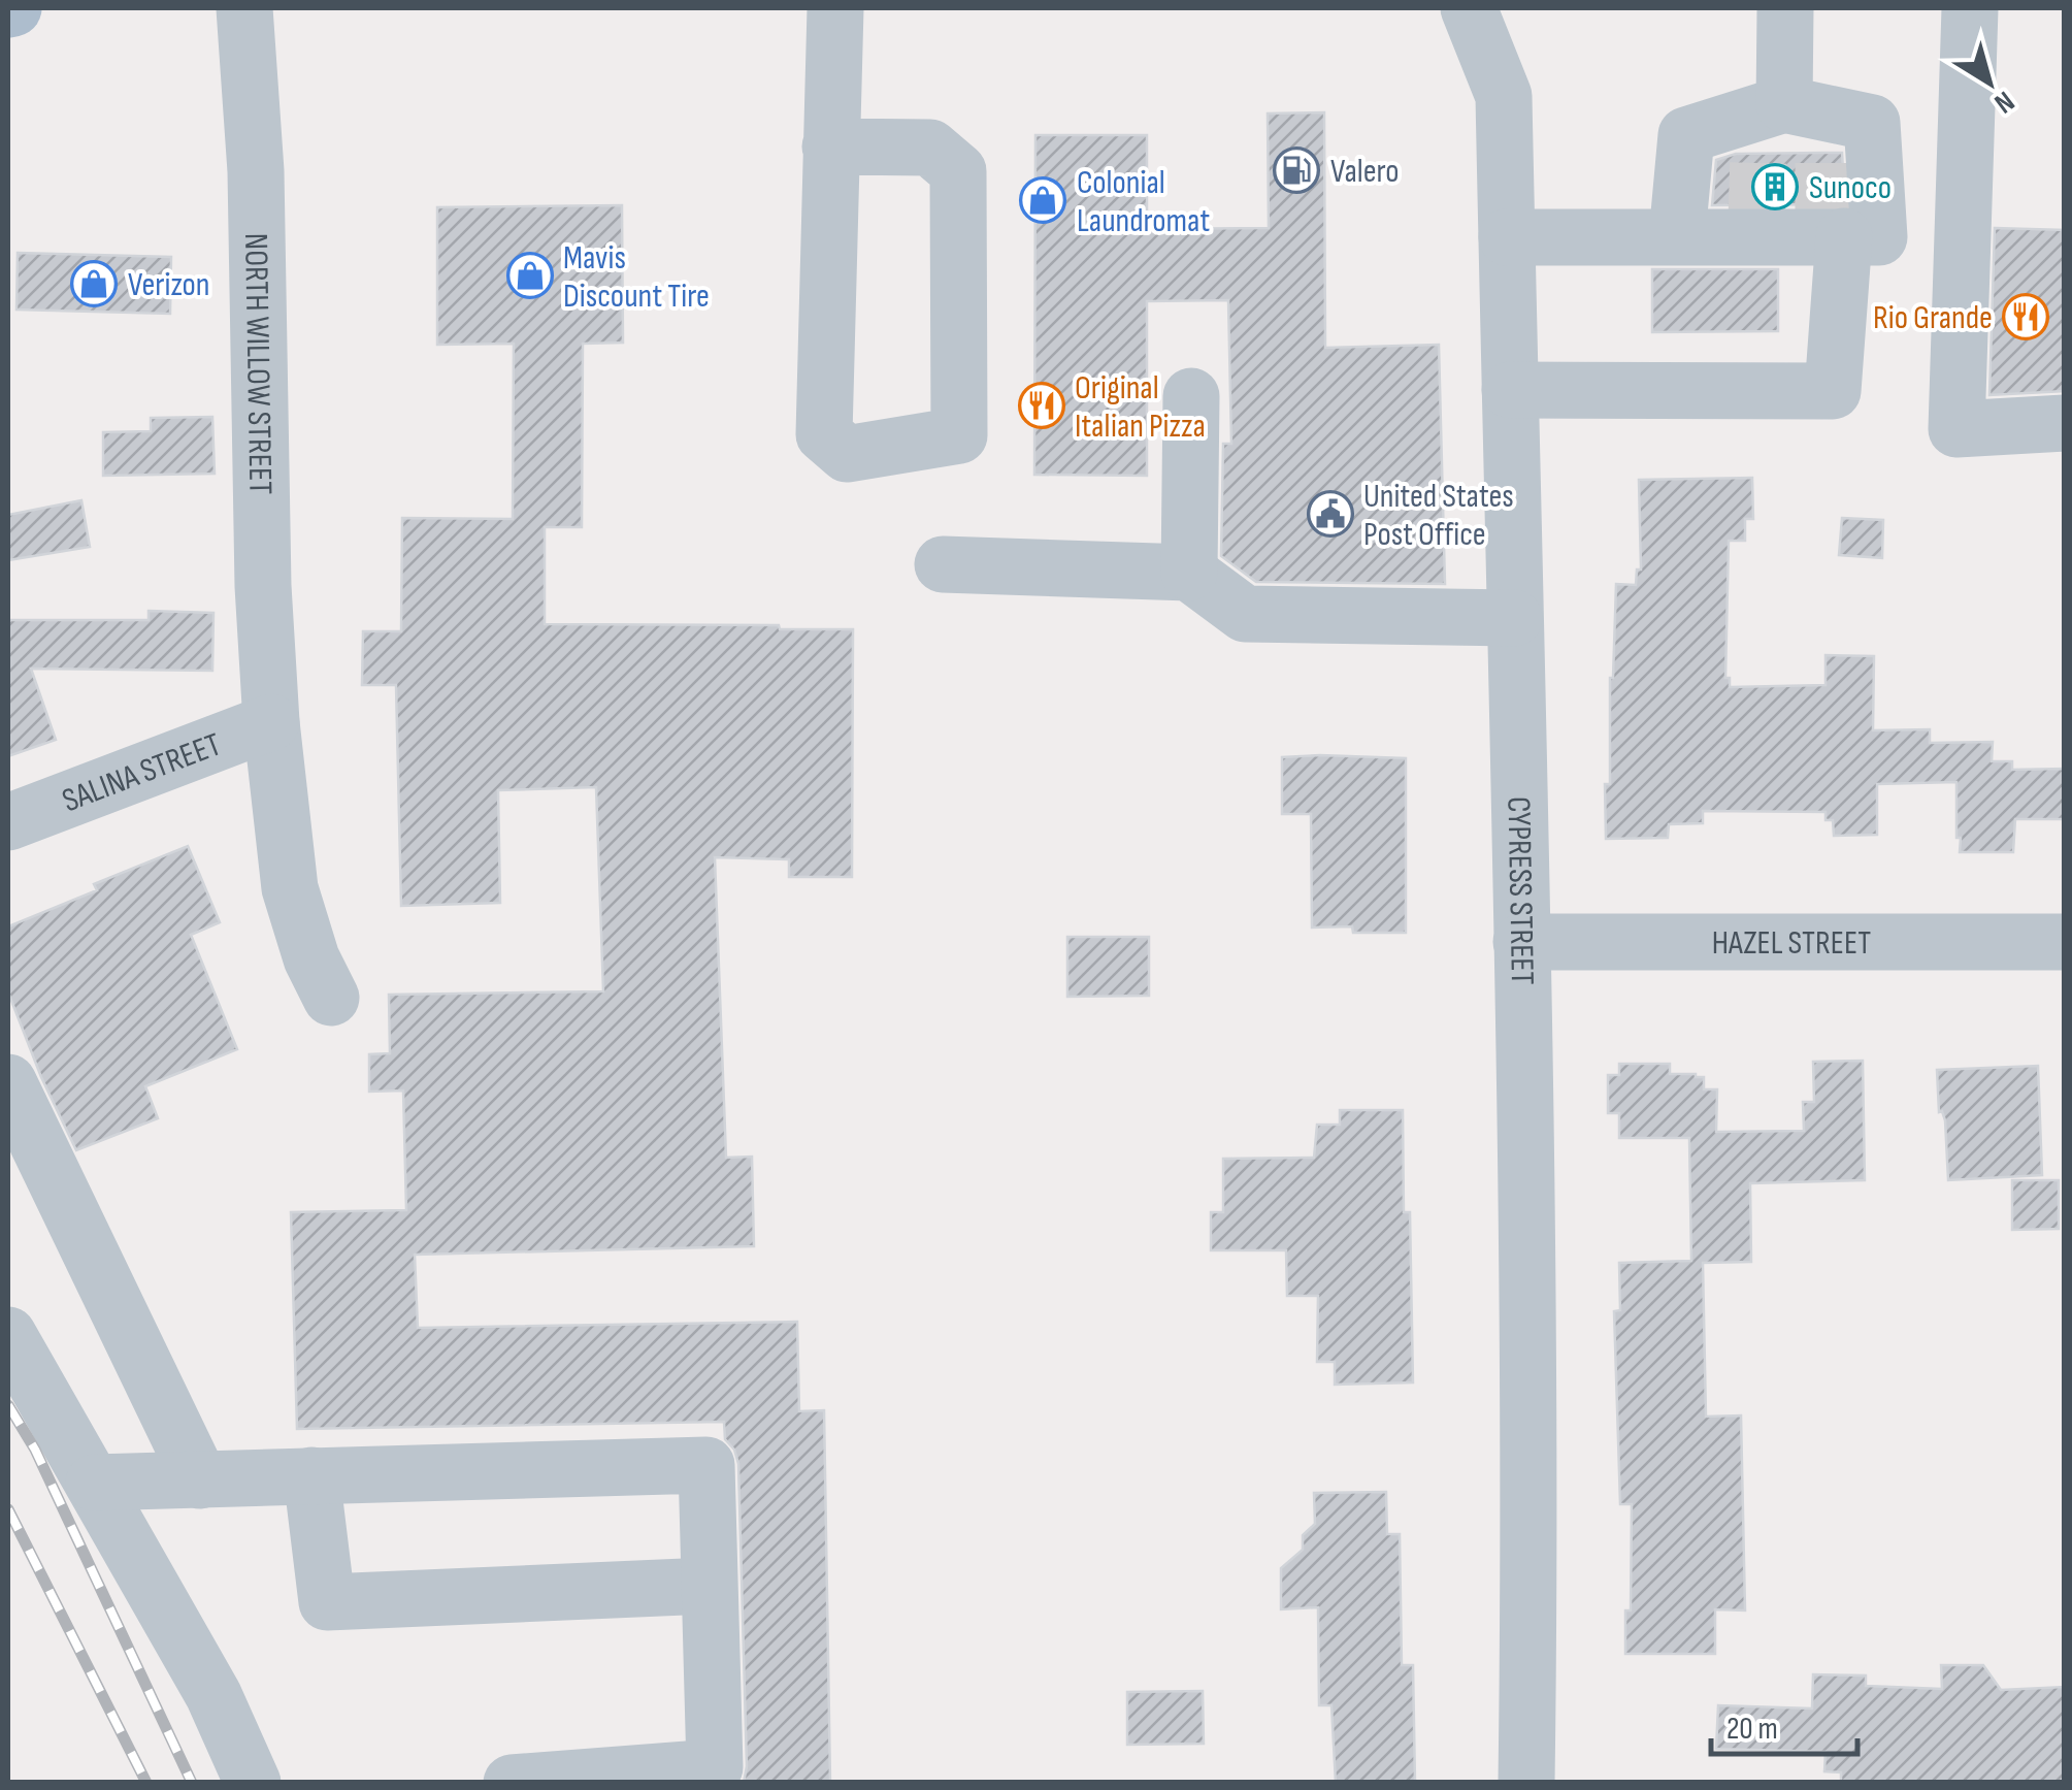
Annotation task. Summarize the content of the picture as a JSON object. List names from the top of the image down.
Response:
{
  "streets": {
    "street": [
      "NORTH WILLOW STREET",
      "SALINA STREET",
      "CYPRESS STREET",
      "HAZEL STREET"
    ]
  },
  "crossings": [
    ["NORTH WILLOW STREET", "SALINA STREET"],
    ["CYPRESS STREET", "HAZEL STREET"]
  ],
  "places": {
    "fuel station": ["Valero"],
    "building": ["Sunoco"],
    "shop": ["Colonial Laundromat", "Mavis Discount Tire", "Verizon"],
    "restaurant": ["Rio Grande", "Original Italian Pizza"],
    "public building": ["United States Post Office"]
  },
  "scale_bar": "20 m",
  "north": "bottom right"
}
